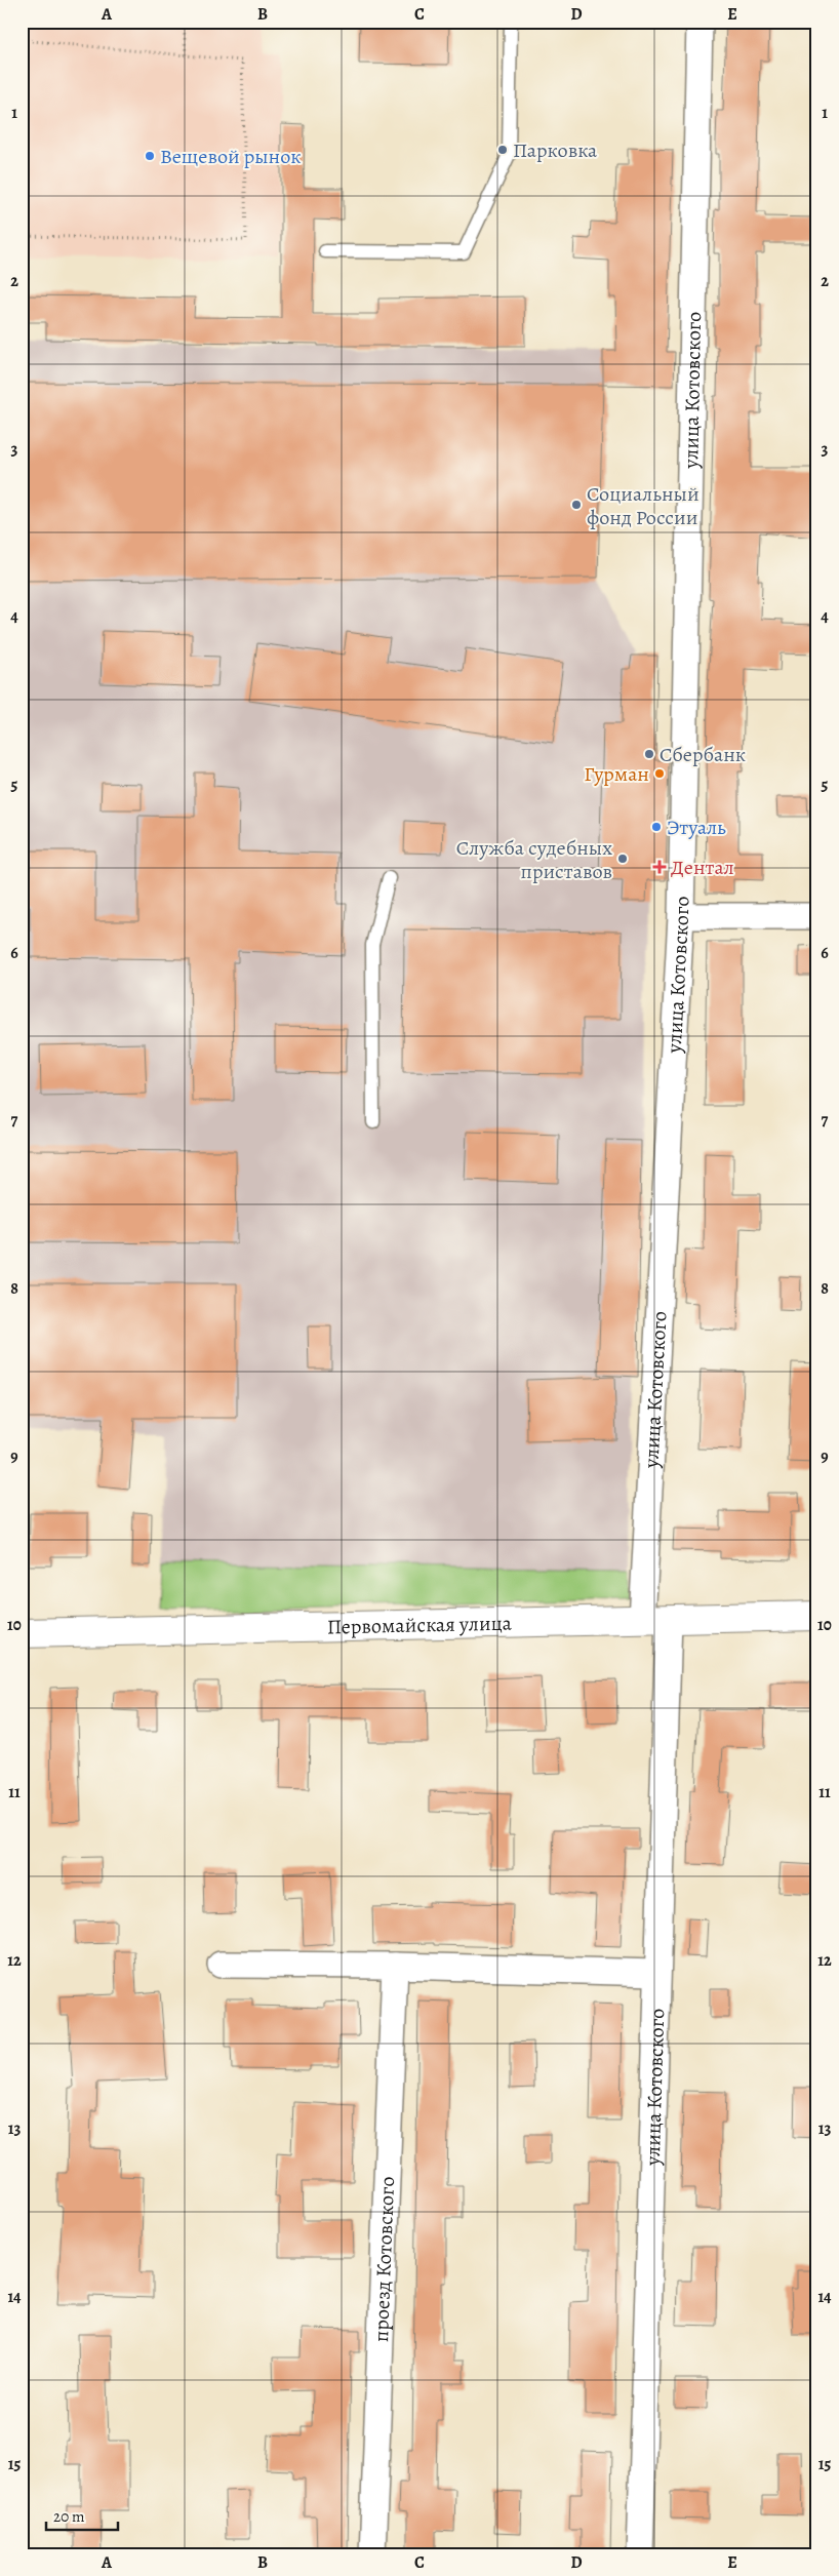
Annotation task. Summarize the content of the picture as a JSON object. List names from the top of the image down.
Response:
{
  "streets": {
    "street": ["улица Котовского", "Первомайская улица", "проезд Котовского"]
  },
  "crossings": [
    ["улица Котовского", "Первомайская улица"]
  ],
  "places": {
    "other": [
      "Парковка",
      "Вещевой рынок",
      "Социальный фонд России",
      "Сбербанк",
      "Гурман",
      "Этуаль",
      "Служба судебных приставов"
    ],
    "health": ["Дентал"]
  },
  "scale_bar": "20 m",
  "grid": {
    "columns": [
      "A",
      "B",
      "C",
      "D",
      "E"
    ],
    "rows": [
      "1",
      "2",
      "3",
      "4",
      "5",
      "6",
      "7",
      "8",
      "9",
      "10",
      "11",
      "12",
      "13",
      "14",
      "15"
    ]
  }
}
